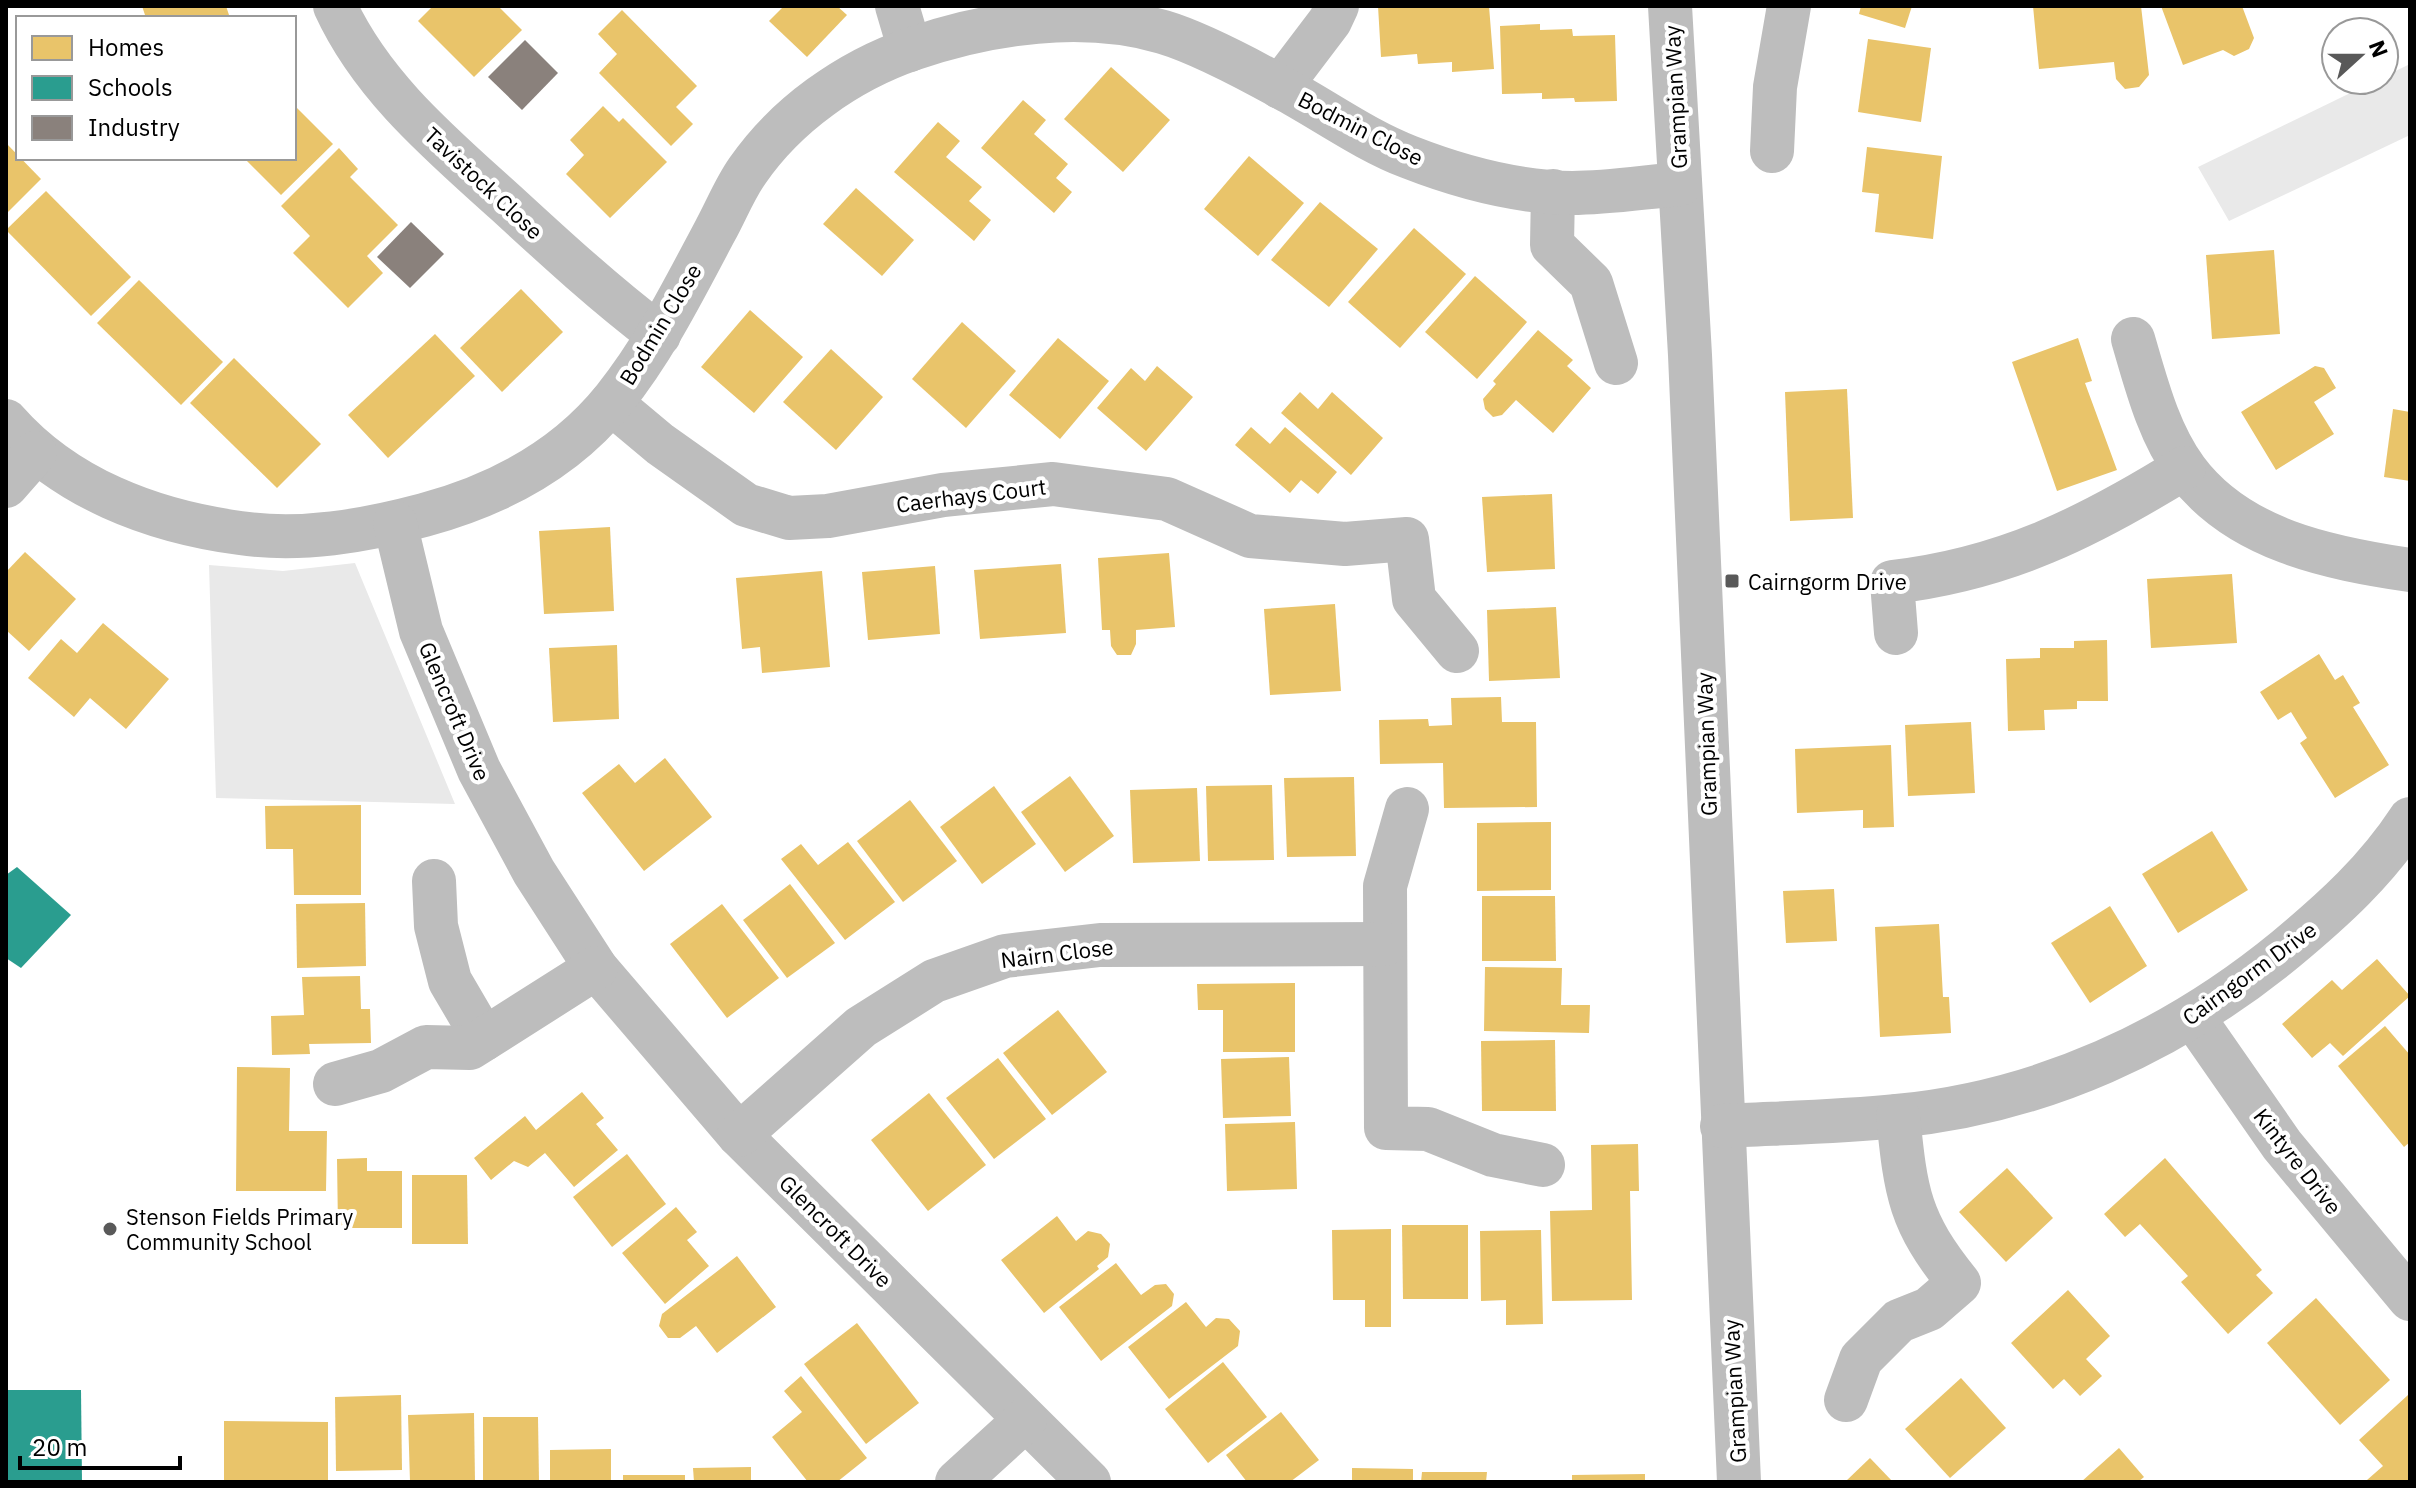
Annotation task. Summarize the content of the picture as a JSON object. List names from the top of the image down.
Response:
{
  "streets": {
    "street": [
      "Grampian Way",
      "Bodmin Close",
      "Tavistock Close",
      "Caerhays Court",
      "Glencroft Drive",
      "Nairn Close",
      "Cairngorm Drive",
      "Kintyre Drive"
    ]
  },
  "crossings": [
    ["Grampian Way", "Bodmin Close"],
    ["Grampian Way", "Cairngorm Drive"],
    ["Bodmin Close", "Tavistock Close"],
    ["Bodmin Close", "Caerhays Court"],
    ["Bodmin Close", "Glencroft Drive"],
    ["Glencroft Drive", "Nairn Close"],
    ["Cairngorm Drive", "Kintyre Drive"]
  ],
  "places": {
    "transit": ["Cairngorm Drive"],
    "other": ["Stenson Fields Primary Community School"]
  },
  "legend": ["Homes", "Schools", "Industry"],
  "scale_bar": "20 m",
  "north": "right"
}
